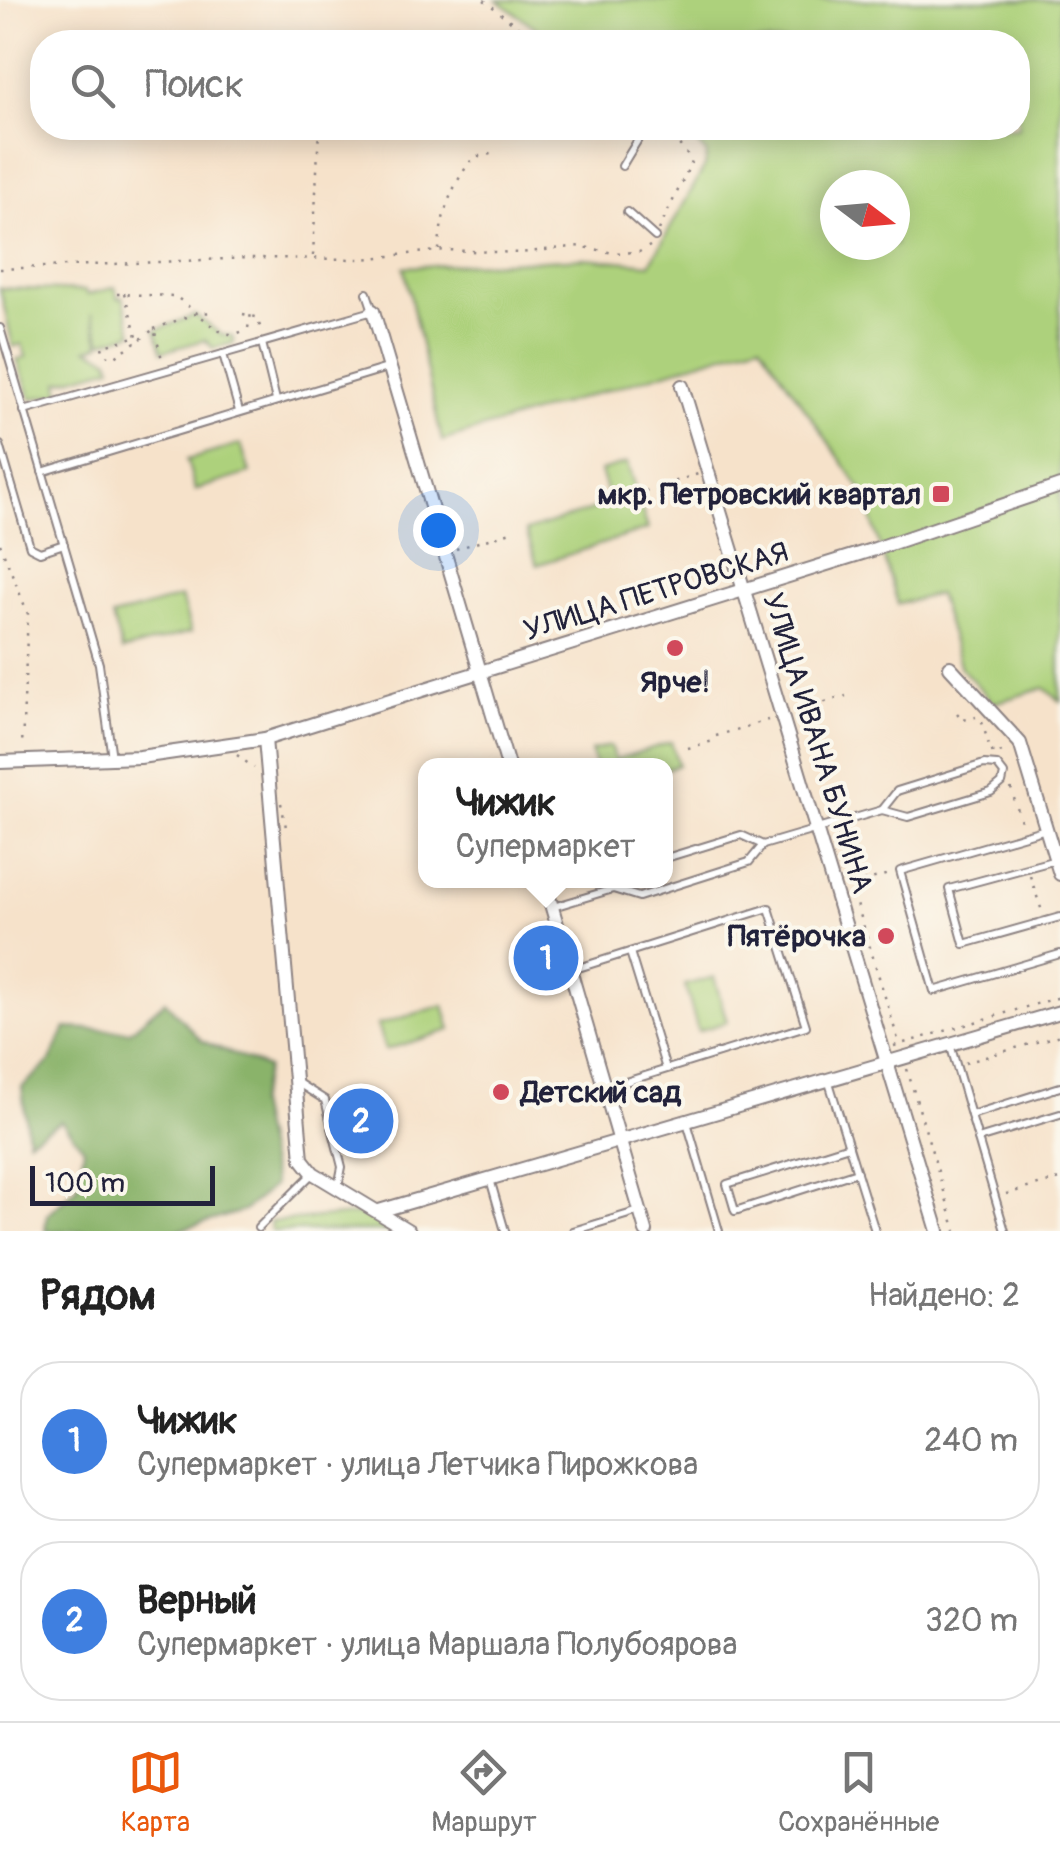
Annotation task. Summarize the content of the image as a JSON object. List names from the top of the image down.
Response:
{
  "streets": {
    "street": ["УЛИЦА ПЕТРОВСКАЯ", "УЛИЦА ИВАНА БУНИНА"]
  },
  "crossings": [
    ["УЛИЦА ПЕТРОВСКАЯ", "УЛИЦА ИВАНА БУНИНА"]
  ],
  "places": {
    "transit": ["мкр. Петровский квартал"],
    "other": ["Ярче!", "Пятёрочка", "Детский сад"]
  },
  "scale_bar": "100 m",
  "north": "right",
  "page": {
    "search": "Поиск",
    "popup": ["Чижик", "Супермаркет"],
    "pins": ["1", "2"],
    "scale": "100 m",
    "heading": ["Рядом", "Найдено: 2"],
    "list": [
      {
        "mark": "1",
        "name": "Чижик",
        "note": "Супермаркет · улица Летчика Пирожкова",
        "value": "240 m"
      },
      {
        "mark": "2",
        "name": "Верный",
        "note": "Супермаркет · улица Маршала Полубоярова",
        "value": "320 m"
      }
    ],
    "nav": ["Карта", "Маршрут", "Сохранённые"]
  }
}
